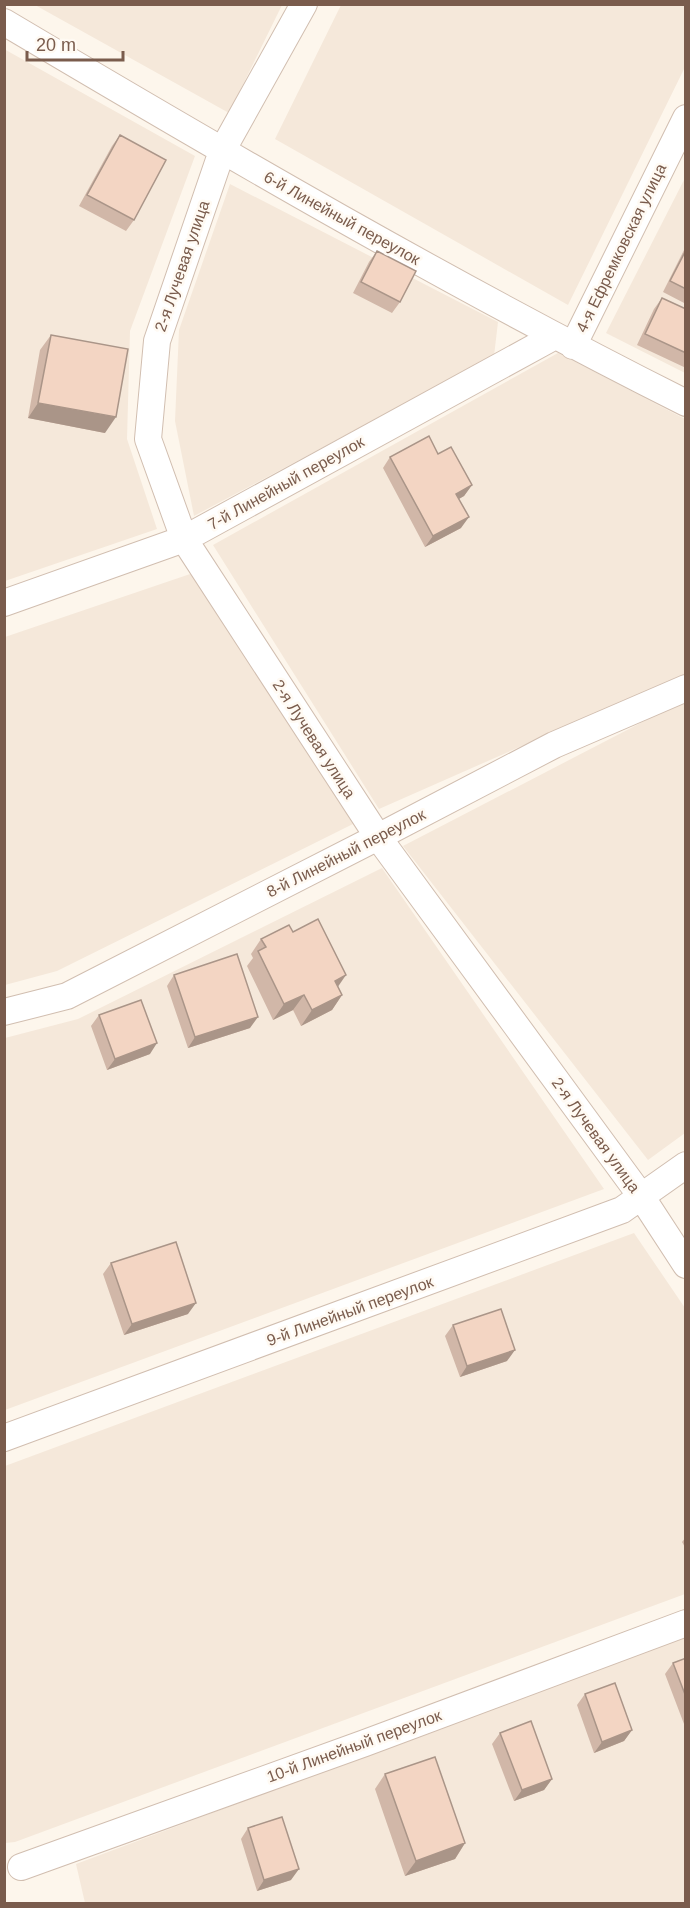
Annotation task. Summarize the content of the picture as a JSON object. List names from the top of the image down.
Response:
{
  "streets": {
    "street": [
      "6-й Линейный переулок",
      "4-я Ефремковская улица",
      "2-я Лучевая улица",
      "7-й Линейный переулок",
      "8-й Линейный переулок",
      "9-й Линейный переулок",
      "10-й Линейный переулок"
    ]
  },
  "crossings": [
    ["6-й Линейный переулок", "4-я Ефремковская улица"],
    ["6-й Линейный переулок", "2-я Лучевая улица"],
    ["6-й Линейный переулок", "7-й Линейный переулок"],
    ["4-я Ефремковская улица", "7-й Линейный переулок"],
    ["2-я Лучевая улица", "7-й Линейный переулок"],
    ["2-я Лучевая улица", "8-й Линейный переулок"],
    ["2-я Лучевая улица", "9-й Линейный переулок"]
  ],
  "scale_bar": "20 m"
}
